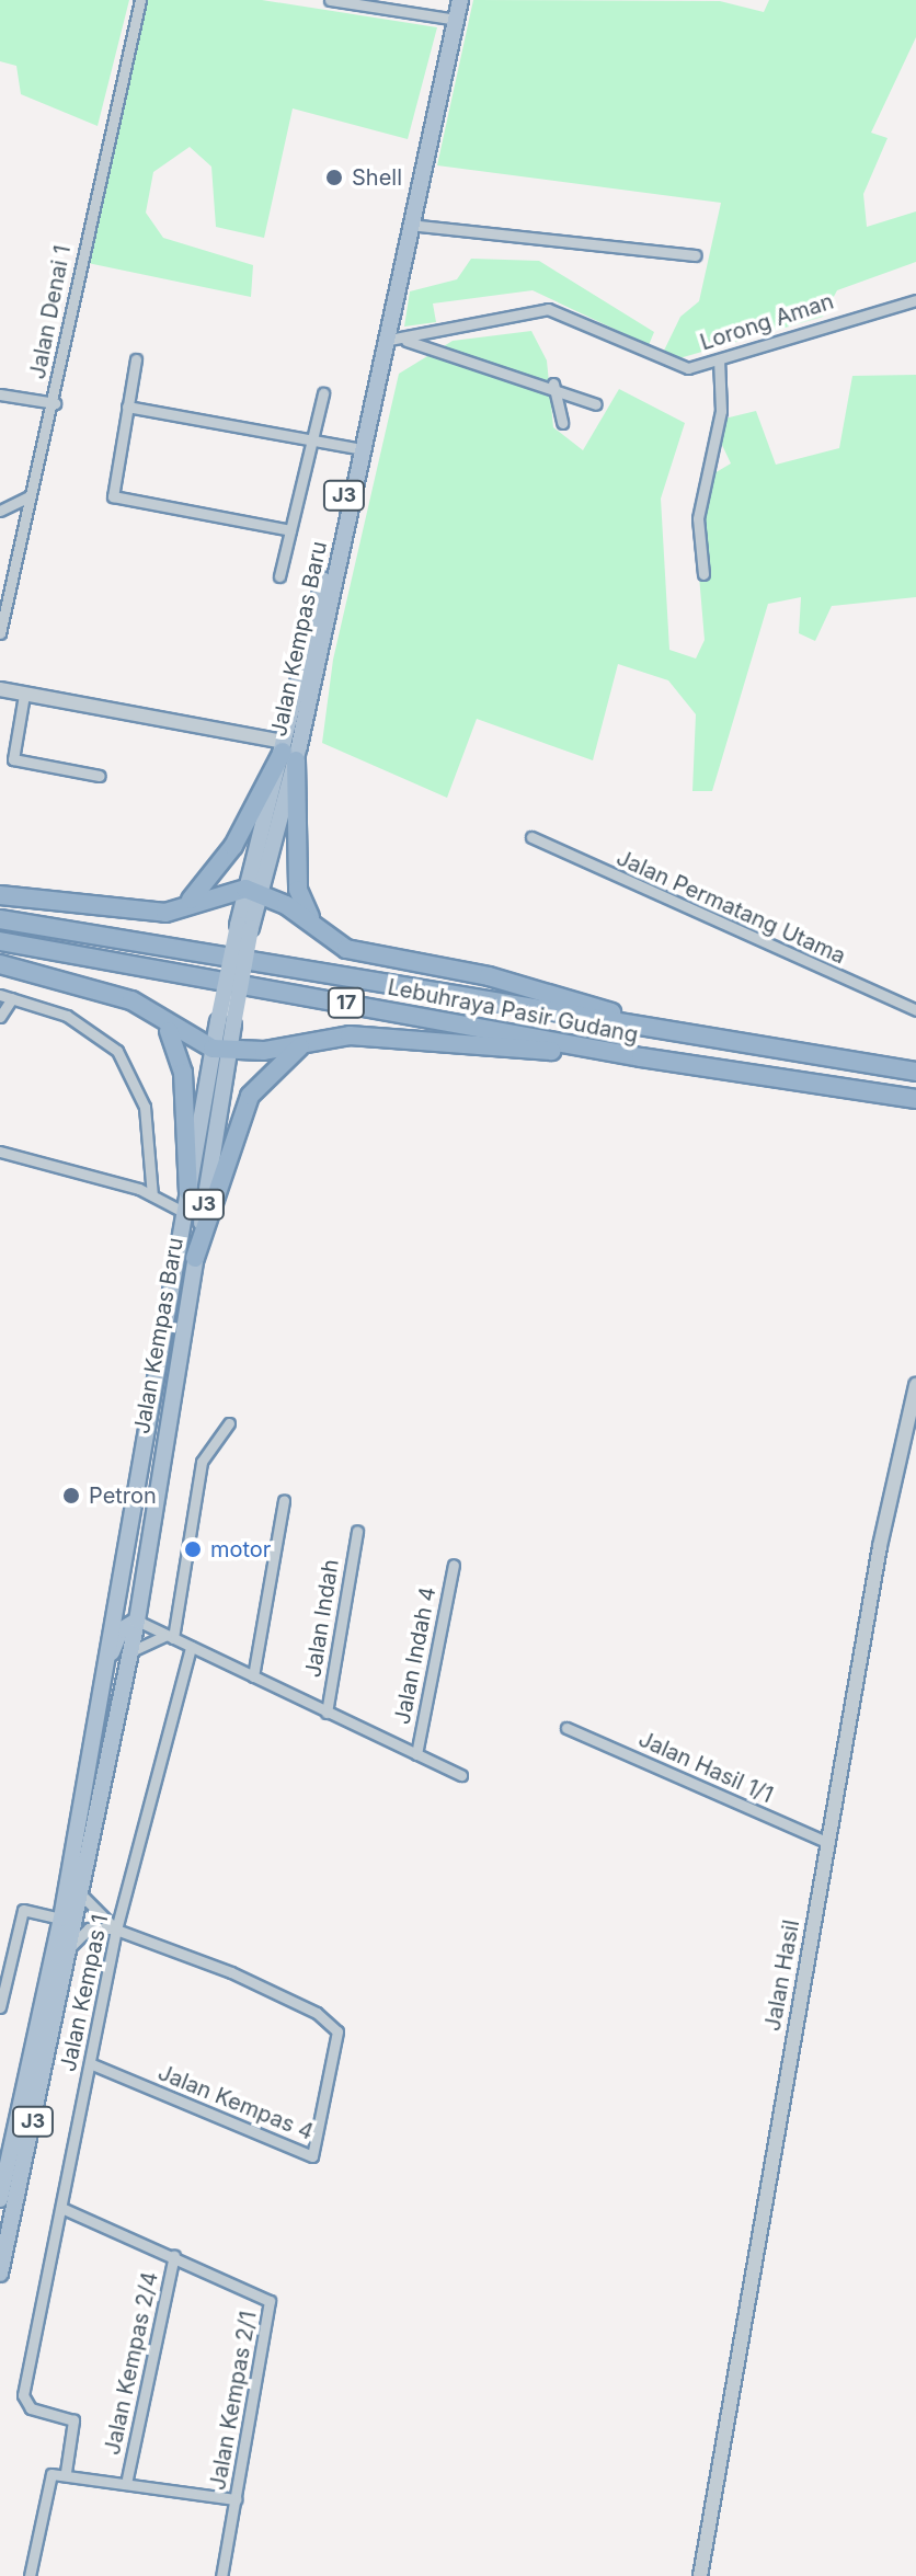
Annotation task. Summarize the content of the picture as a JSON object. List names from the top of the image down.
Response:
{
  "streets": {
    "highway": ["17", "Lebuhraya Pasir Gudang"],
    "main road": ["J3", "Jalan Kempas Baru"],
    "street": [
      "Jalan Denai 1",
      "Lorong Aman",
      "Jalan Permatang Utama",
      "Jalan Indah",
      "Jalan Indah 4",
      "Jalan Hasil 1/1",
      "Jalan Hasil",
      "Jalan Kempas 1",
      "Jalan Kempas 4",
      "Jalan Kempas 2/4",
      "Jalan Kempas 2/1"
    ]
  },
  "crossings": [
    ["Lorong Aman", "Jalan Kempas Baru"],
    ["Jalan Kempas Baru", "Jalan Indah"],
    ["Jalan Indah", "Jalan Indah 4"],
    ["Jalan Indah", "Jalan Kempas 1"],
    ["Jalan Hasil 1/1", "Jalan Hasil"],
    ["Jalan Kempas 1", "Jalan Kempas 4"],
    ["Jalan Kempas 1", "Jalan Kempas 2/1"],
    ["Jalan Kempas 2/4", "Jalan Kempas 2/1"]
  ],
  "places": ["Shell", "Petron", "motor"]
}
